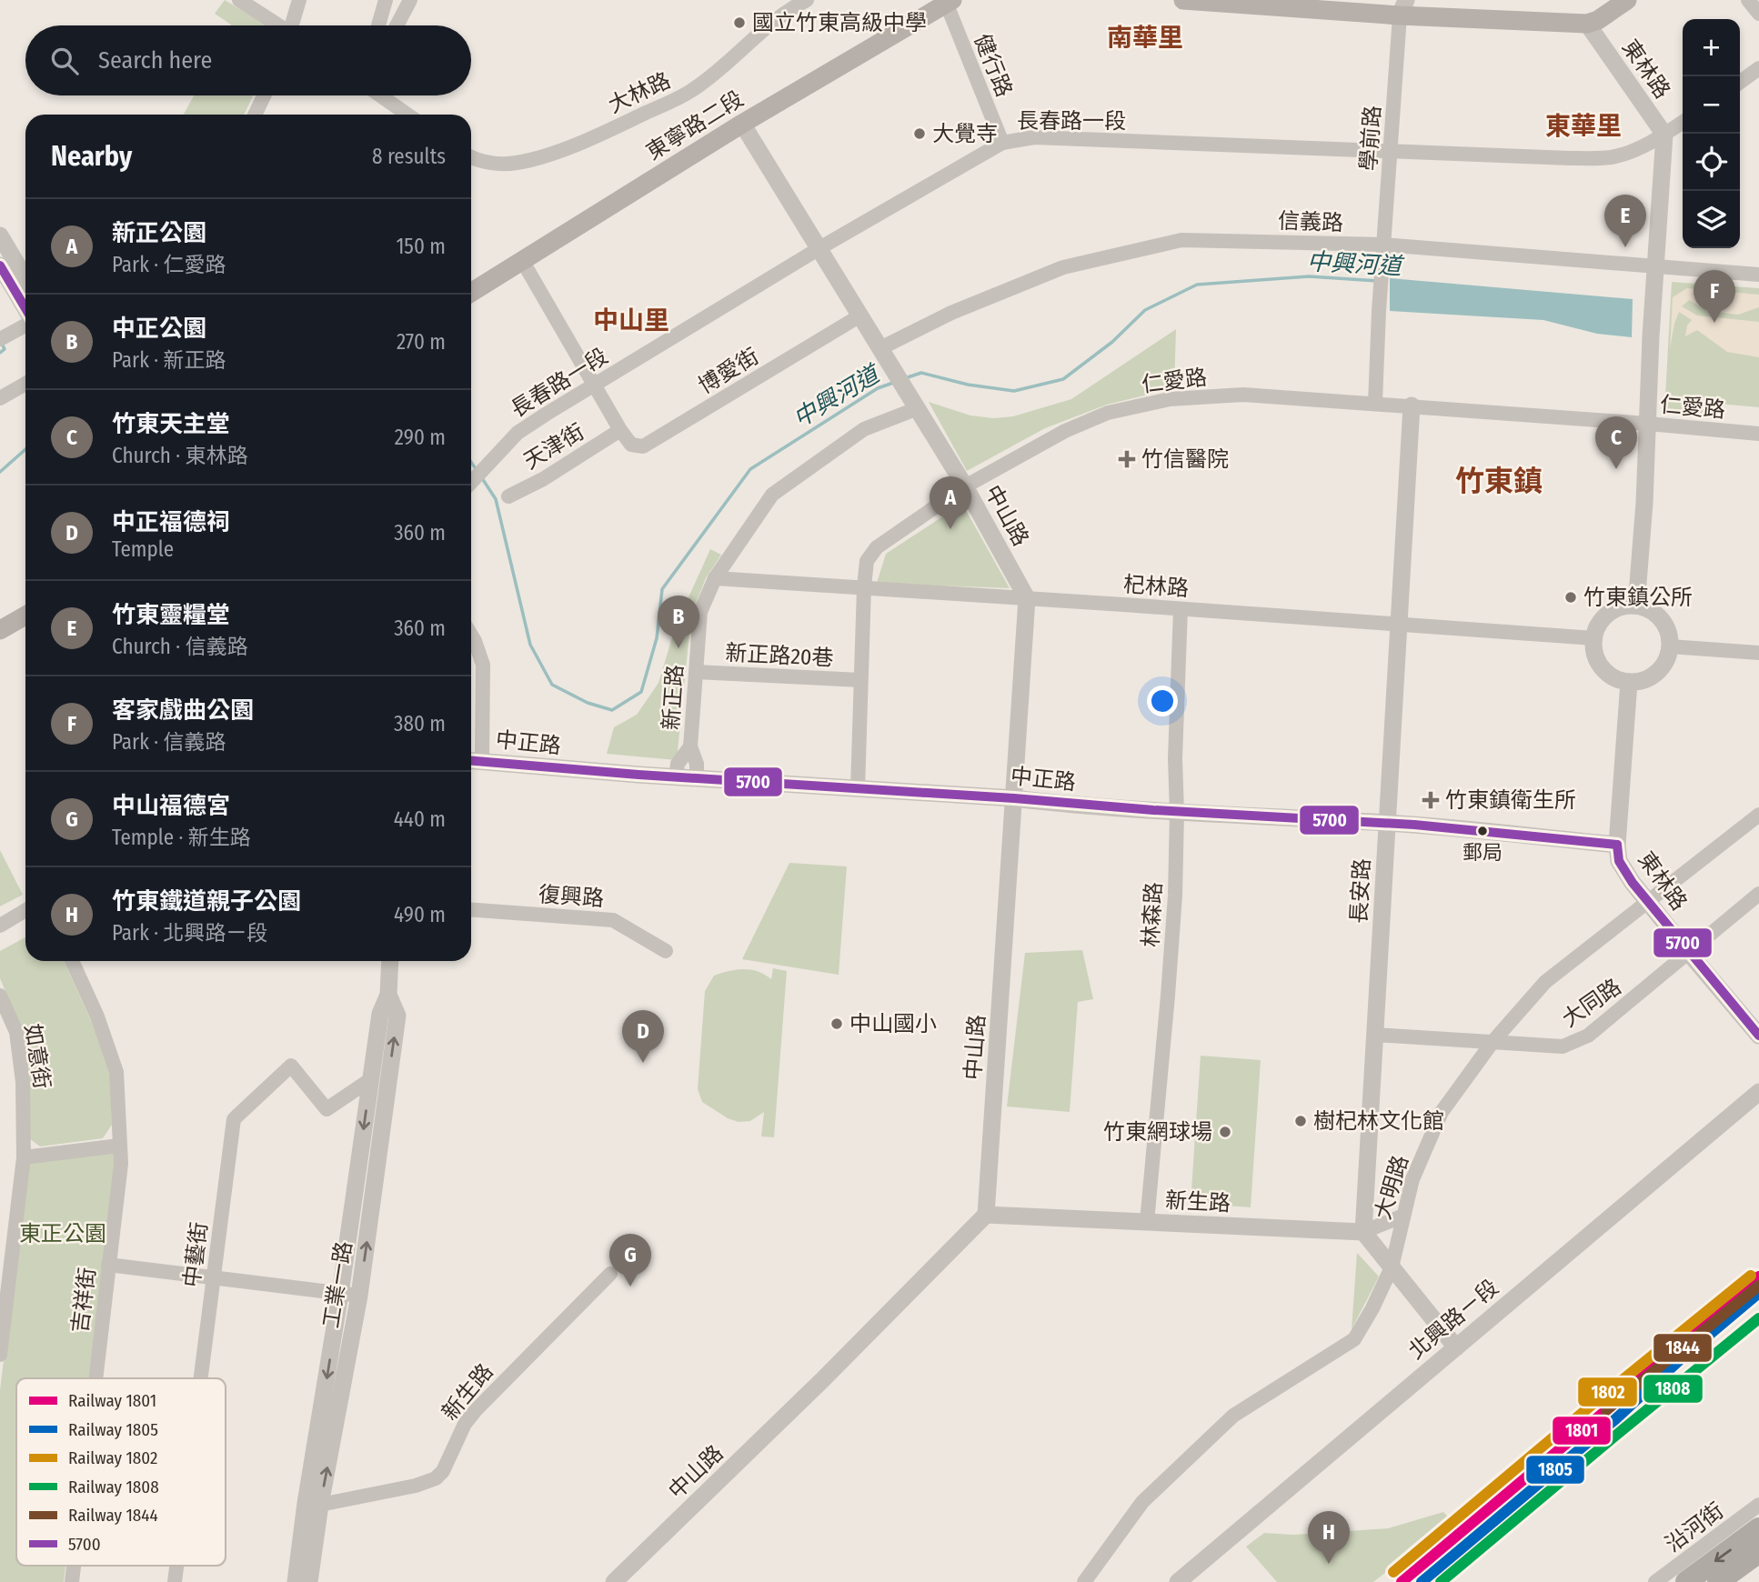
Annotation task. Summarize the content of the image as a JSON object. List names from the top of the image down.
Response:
{
  "streets": {
    "main road": ["東寧路二段"],
    "street": [
      "健行路",
      "東林路",
      "大林路",
      "長春路一段",
      "學前路",
      "信義路",
      "博愛街",
      "仁愛路",
      "天津街",
      "中山路",
      "杞林路",
      "新正路20巷",
      "新正路",
      "中正路",
      "長安路",
      "復興路",
      "林森路",
      "大同路",
      "如意街",
      "大明路",
      "新生路",
      "中藝街",
      "工業一路",
      "吉祥街",
      "北興路ㄧ段",
      "沿河街"
    ]
  },
  "crossings": [
    ["健行路", "長春路一段"],
    ["健行路", "東寧路二段"],
    ["東林路", "長春路一段"],
    ["東林路", "信義路"],
    ["東林路", "仁愛路"],
    ["東林路", "杞林路"],
    ["東林路", "中正路"],
    ["東林路", "大同路"],
    ["東林路", "大明路"],
    ["長春路一段", "學前路"],
    ["學前路", "信義路"],
    ["學前路", "仁愛路"],
    ["信義路", "中山路"],
    ["博愛街", "天津街"],
    ["仁愛路", "中山路"],
    ["仁愛路", "杞林路"],
    ["仁愛路", "新正路20巷"],
    ["仁愛路", "中正路"],
    ["仁愛路", "長安路"],
    ["中山路", "杞林路"],
    ["中山路", "新正路"],
    ["中山路", "中正路"],
    ["中山路", "新生路"],
    ["杞林路", "新正路"],
    ["杞林路", "長安路"],
    ["杞林路", "林森路"],
    ["新正路20巷", "新正路"],
    ["新正路", "中正路"],
    ["中正路", "長安路"],
    ["中正路", "林森路"],
    ["長安路", "大同路"],
    ["長安路", "新生路"],
    ["林森路", "新生路"],
    ["大同路", "大明路"],
    ["大明路", "新生路"],
    ["新生路", "工業一路"],
    ["中藝街", "工業一路"]
  ],
  "districts": [
    "南華里",
    "東華里",
    "中山里",
    "竹東鎮"
  ],
  "water": ["中興河道"],
  "parks": ["東正公園"],
  "places": {
    "other": [
      "國立竹東高級中學",
      "大覺寺",
      "竹東鎮公所",
      "郵局",
      "中山國小",
      "樹杞林文化館",
      "竹東網球場"
    ],
    "health": ["竹信醫院", "竹東鎮衛生所"]
  },
  "lines": [
    "transit line 5700",
    "rail line 1802",
    "rail line 1801",
    "rail line 1844",
    "rail line 1805",
    "rail line 1808"
  ],
  "legend": [
    "Railway 1801",
    "Railway 1805",
    "Railway 1802",
    "Railway 1808",
    "Railway 1844",
    "5700"
  ],
  "page": {
    "map_buttons": ["+", "−"],
    "search": "Search here",
    "heading": ["Nearby", "8 results"],
    "pins": [
      "E",
      "F",
      "C",
      "A",
      "B",
      "D",
      "G",
      "H"
    ],
    "list": [
      {
        "mark": "A",
        "name": "新正公園",
        "note": "Park · 仁愛路",
        "value": "150 m"
      },
      {
        "mark": "B",
        "name": "中正公園",
        "note": "Park · 新正路",
        "value": "270 m"
      },
      {
        "mark": "C",
        "name": "竹東天主堂",
        "note": "Church · 東林路",
        "value": "290 m"
      },
      {
        "mark": "D",
        "name": "中正福德祠",
        "note": "Temple",
        "value": "360 m"
      },
      {
        "mark": "E",
        "name": "竹東靈糧堂",
        "note": "Church · 信義路",
        "value": "360 m"
      },
      {
        "mark": "F",
        "name": "客家戲曲公園",
        "note": "Park · 信義路",
        "value": "380 m"
      },
      {
        "mark": "G",
        "name": "中山福德宮",
        "note": "Temple · 新生路",
        "value": "440 m"
      },
      {
        "mark": "H",
        "name": "竹東鐵道親子公園",
        "note": "Park · 北興路ㄧ段",
        "value": "490 m"
      }
    ]
  }
}
